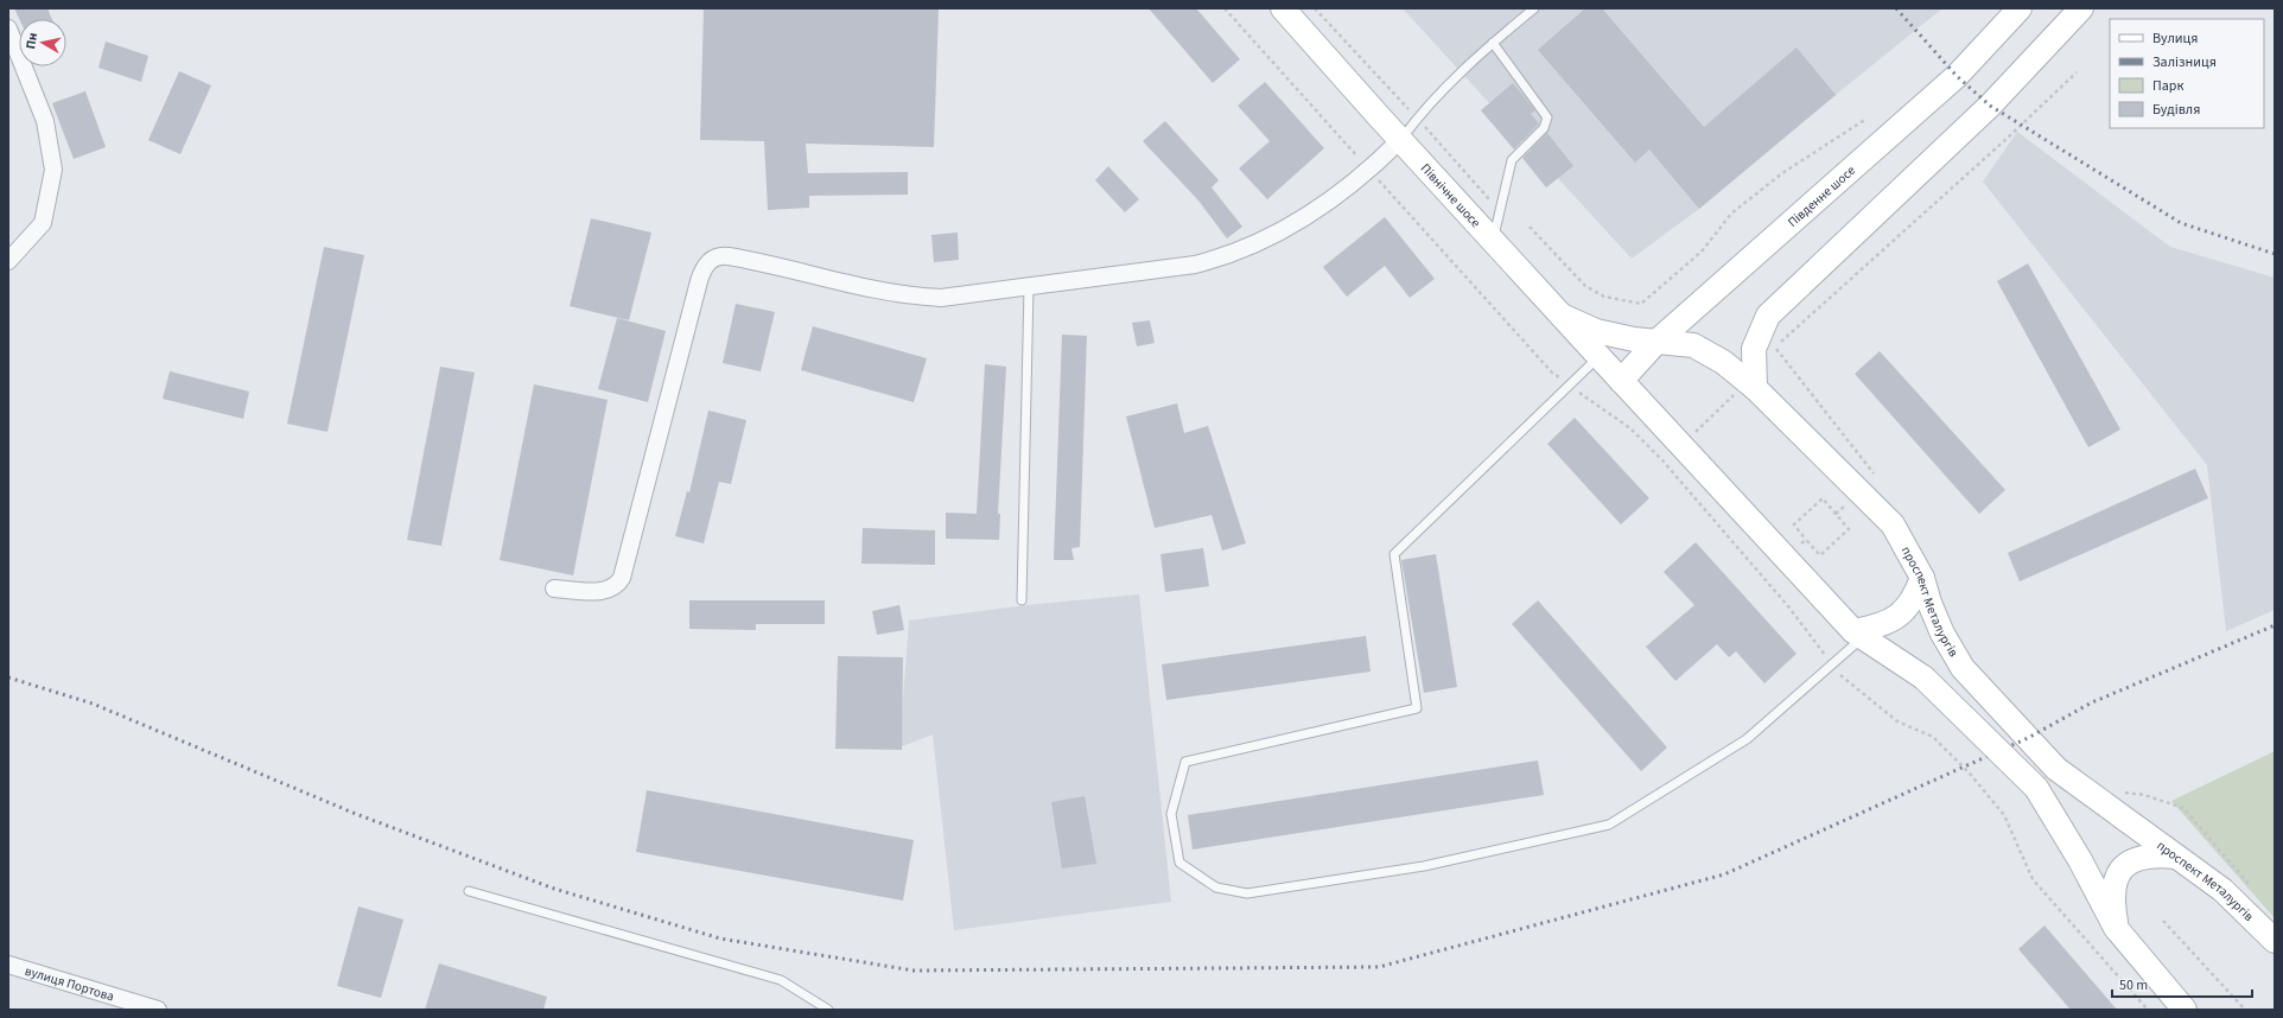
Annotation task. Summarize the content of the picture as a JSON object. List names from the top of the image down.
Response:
{
  "streets": {
    "main road": ["Північне шосе", "Південне шосе", "проспект Металургів"],
    "street": ["вулиця Портова"]
  },
  "crossings": [
    ["Північне шосе", "Південне шосе"],
    ["Північне шосе", "проспект Металургів"],
    ["Південне шосе", "проспект Металургів"]
  ],
  "legend": [
    "Вулиця",
    "Залізниця",
    "Парк",
    "Будівля"
  ],
  "scale_bar": "50 m",
  "north": "left"
}
